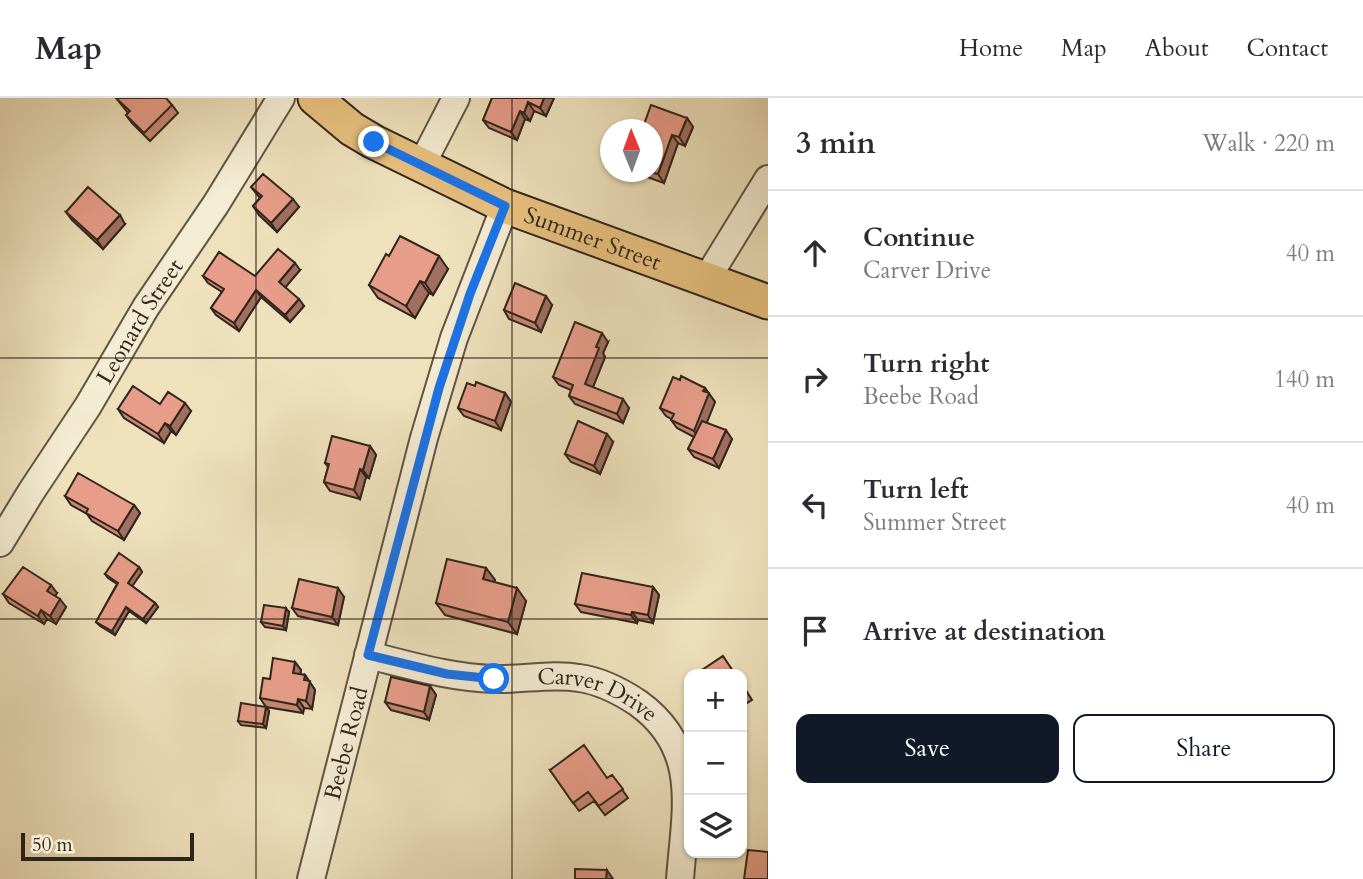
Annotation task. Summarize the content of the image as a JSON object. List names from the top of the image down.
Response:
{
  "streets": {
    "main road": ["Summer Street"],
    "street": ["Leonard Street", "Carver Drive", "Beebe Road"]
  },
  "crossings": [
    ["Summer Street", "Beebe Road"],
    ["Carver Drive", "Beebe Road"]
  ],
  "scale_bar": "50 m",
  "north": "top",
  "page": {
    "header": "Map",
    "nav": [
      "Home",
      "Map",
      "About",
      "Contact"
    ],
    "heading": ["3 min", "Walk · 220 m"],
    "list": [
      ["Continue", "Carver Drive", "40 m"],
      ["Turn right", "Beebe Road", "140 m"],
      ["Turn left", "Summer Street", "40 m"],
      "Arrive at destination"
    ],
    "map_buttons": ["+", "−"],
    "buttons": ["Save", "Share"],
    "scale": "50 m"
  }
}
